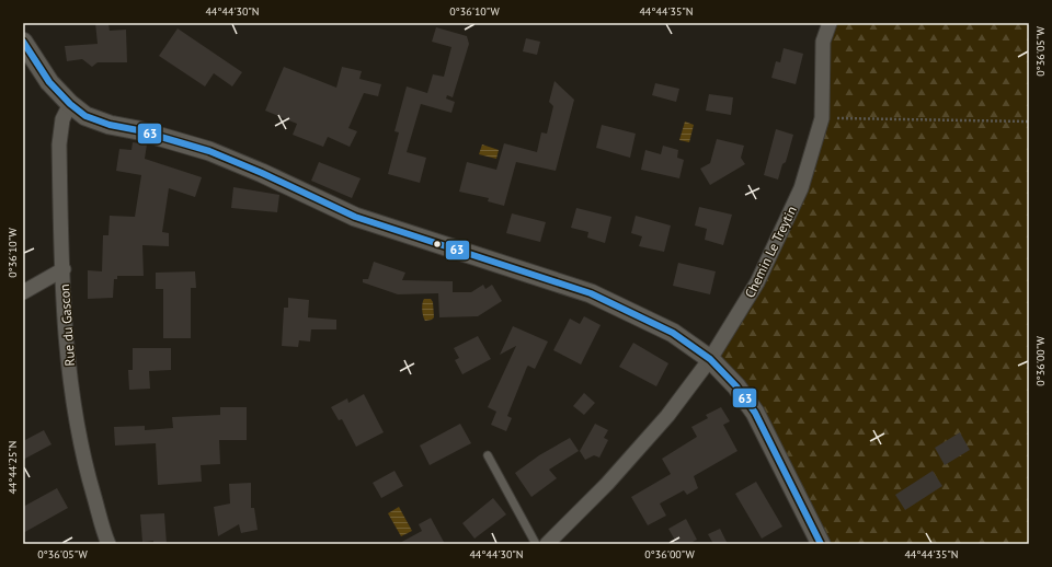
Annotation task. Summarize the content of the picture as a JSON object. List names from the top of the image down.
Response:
{
  "streets": {
    "street": ["Chemin Le Treytin", "Rue du Gascon"]
  },
  "lines": ["transit line 63"],
  "coordinates": [
    "44°44'30\"N",
    "0°36'10\"W",
    "44°44'35\"N",
    "0°36'05\"W",
    "0°36'00\"W",
    "44°44'25\"N"
  ]
}
